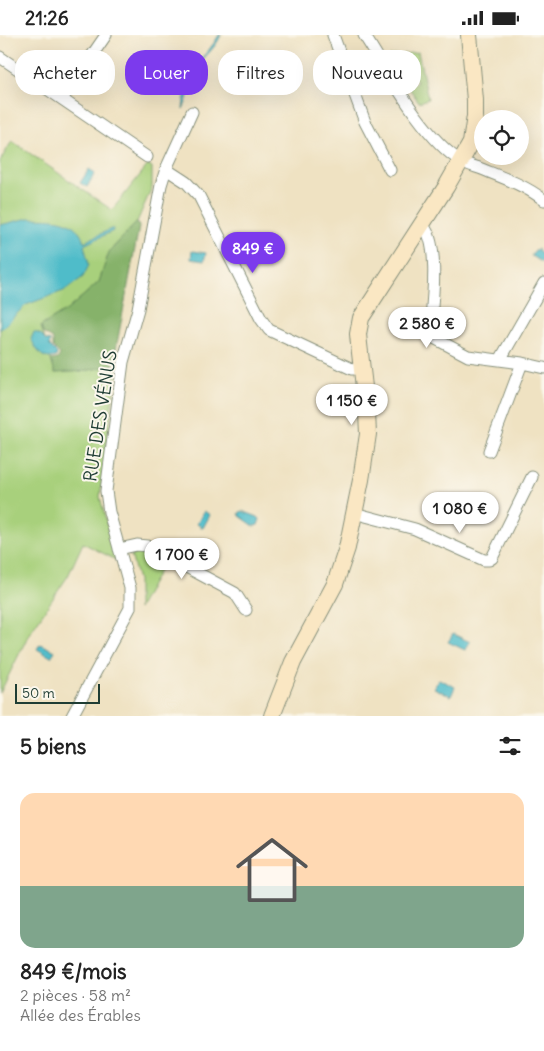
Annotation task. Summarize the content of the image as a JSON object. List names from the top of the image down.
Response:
{
  "streets": {
    "street": ["RUE DES VÉNUS"]
  },
  "scale_bar": "50 m",
  "page": {
    "status": "21:26",
    "chip": [
      "Acheter",
      "Louer",
      "Filtres",
      "Nouveau"
    ],
    "price": [
      "849 €",
      "2 580 €",
      "1 150 €",
      "1 080 €",
      "1 700 €"
    ],
    "scale": "50 m",
    "heading": "5 biens",
    "list": [
      {
        "name": "849 €/mois",
        "note": "2 pièces · 58 m² · Allée des Érables"
      }
    ]
  }
}
